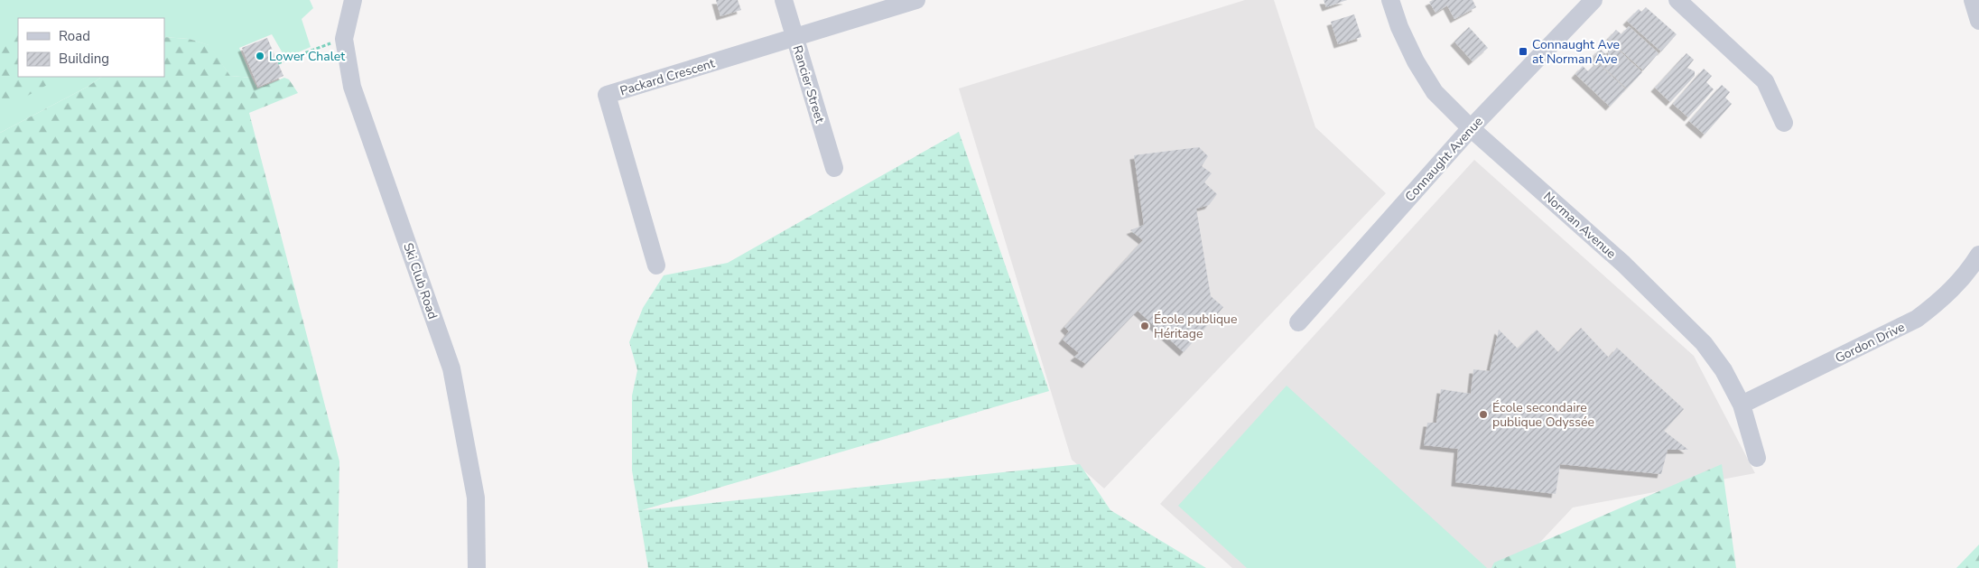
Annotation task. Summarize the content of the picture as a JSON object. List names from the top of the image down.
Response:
{
  "streets": {
    "street": [
      "Packard Crescent",
      "Rancier Street",
      "Connaught Avenue",
      "Norman Avenue",
      "Ski Club Road",
      "Gordon Drive"
    ]
  },
  "crossings": [
    ["Packard Crescent", "Rancier Street"],
    ["Connaught Avenue", "Norman Avenue"],
    ["Norman Avenue", "Gordon Drive"]
  ],
  "places": {
    "transit": ["Connaught Ave at Norman Ave"],
    "other": ["Lower Chalet", "École publique Héritage", "École secondaire publique Odyssée"]
  },
  "legend": ["Road", "Building"]
}
